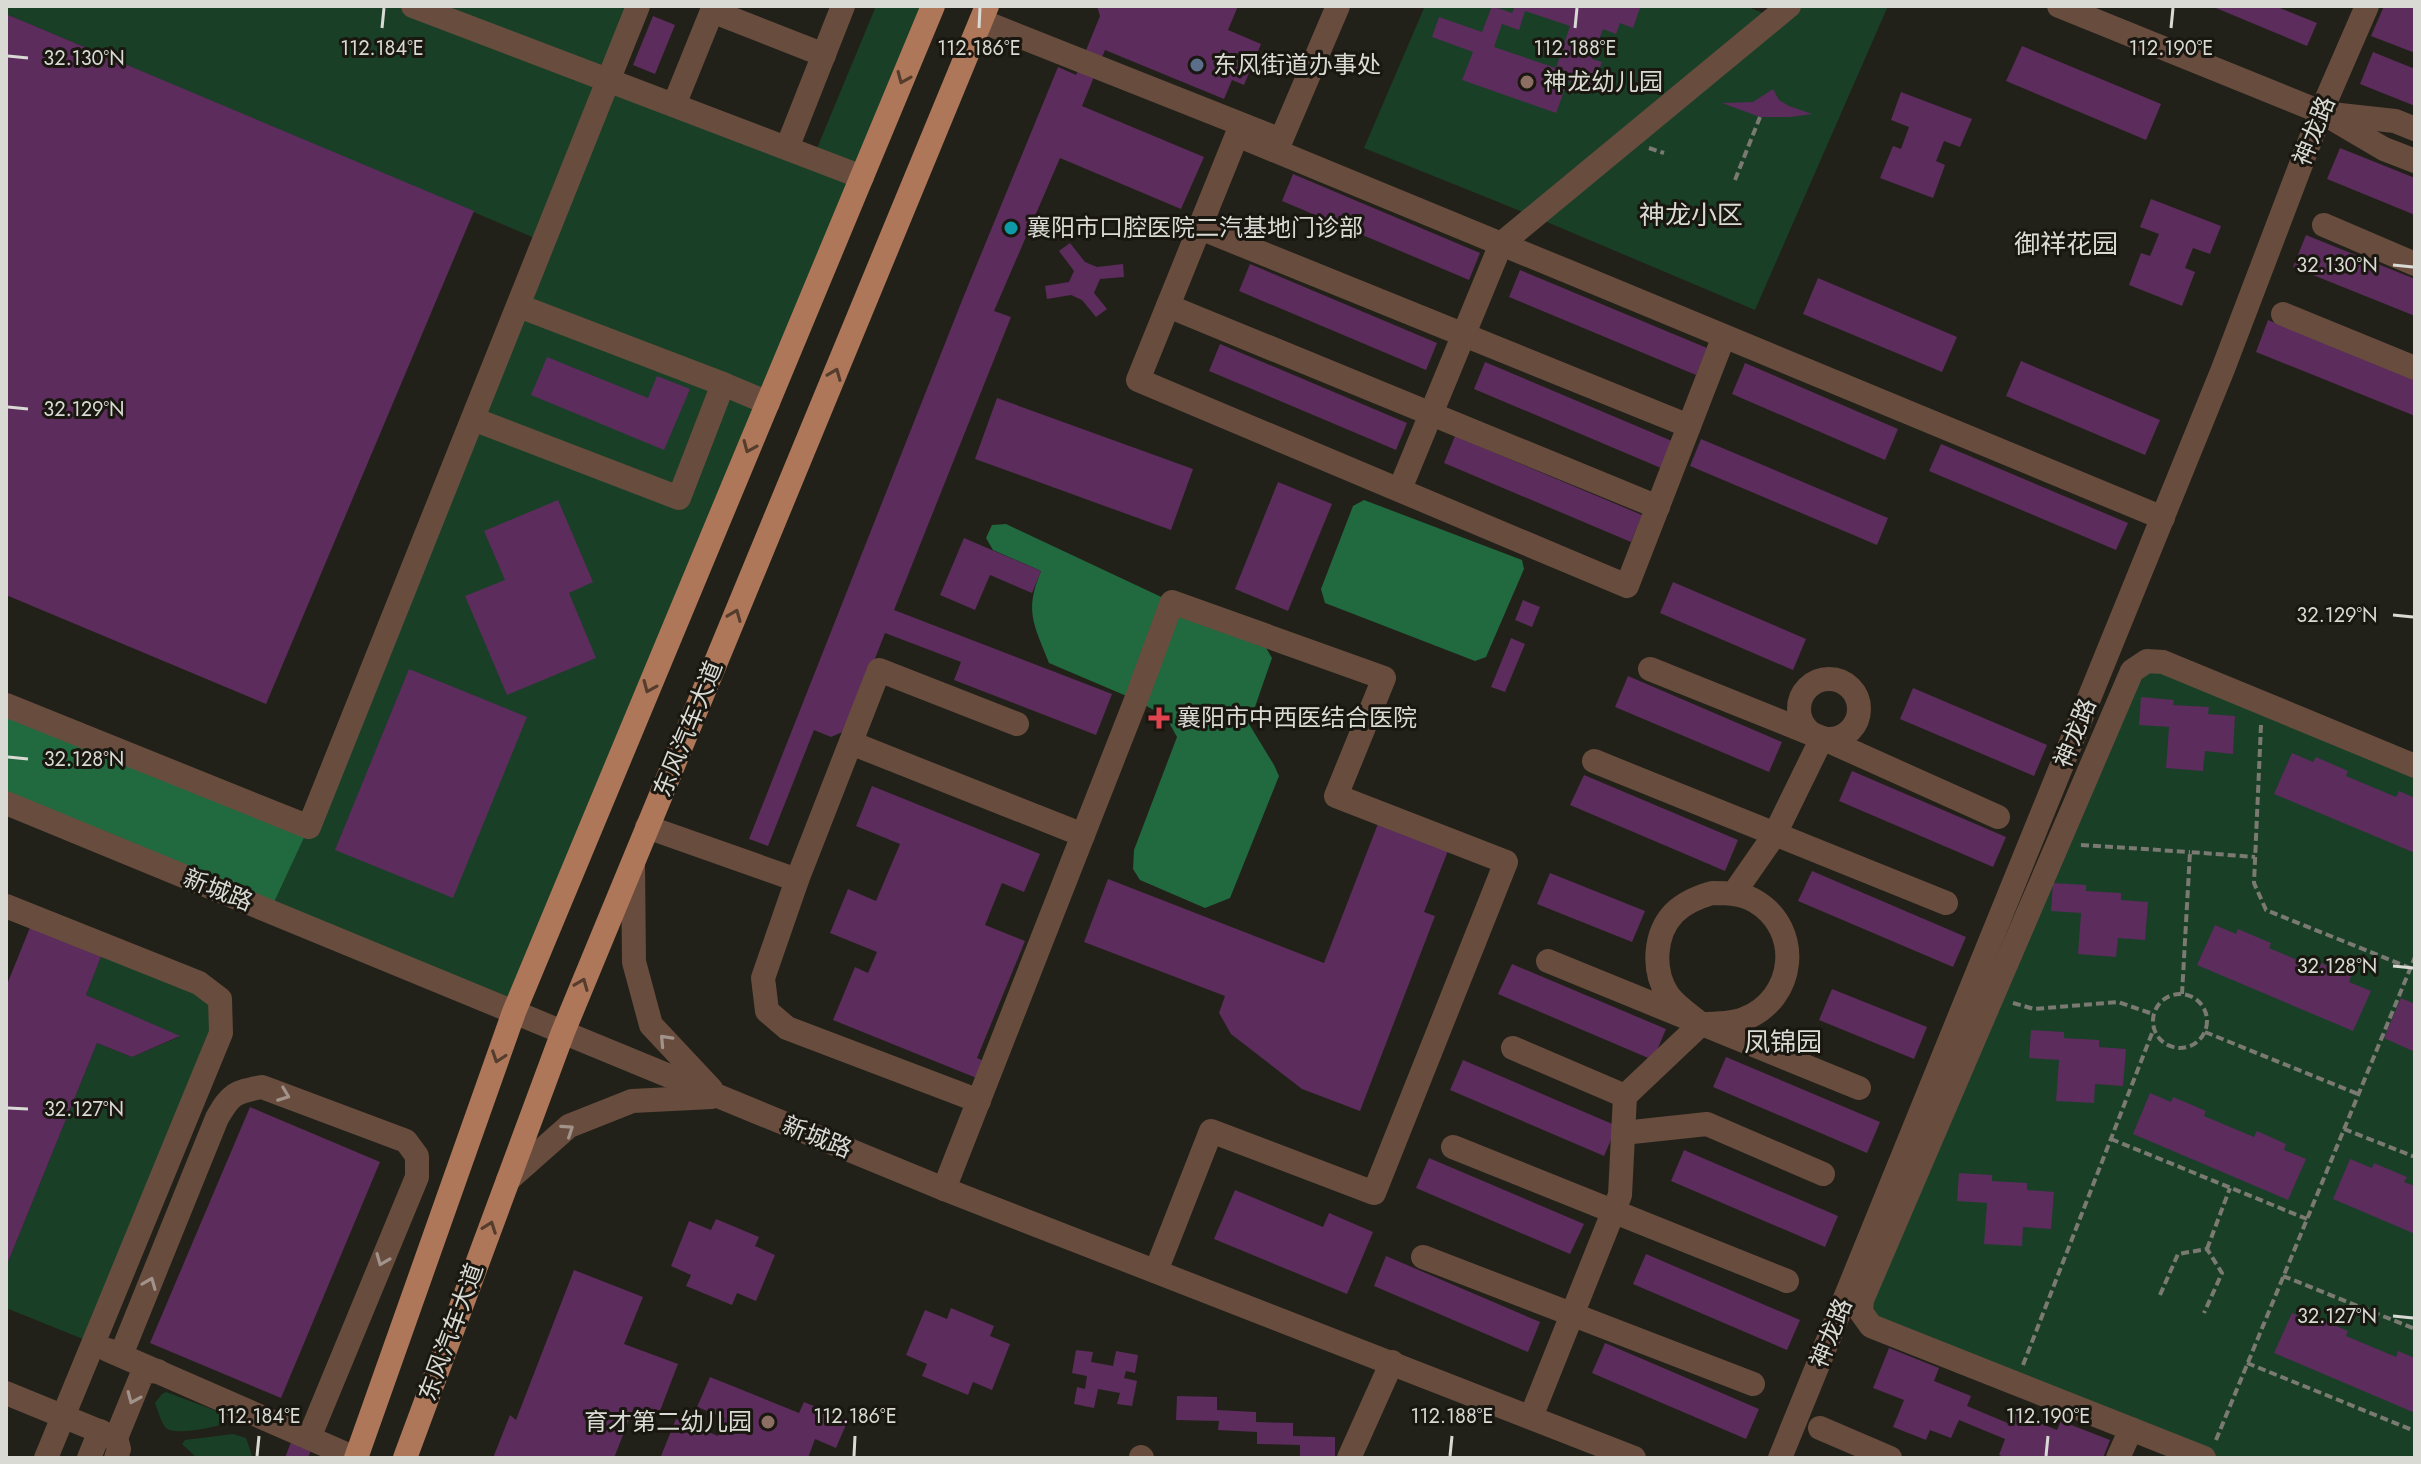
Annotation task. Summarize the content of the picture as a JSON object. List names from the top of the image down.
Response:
{
  "streets": {
    "main road": ["东风汽车大道"],
    "street": ["神龙路", "新城路"]
  },
  "crossings": [
    ["东风汽车大道", "新城路"]
  ],
  "districts": ["神龙小区", "御祥花园", "凤锦园"],
  "places": {
    "other": [
      "东风街道办事处",
      "神龙幼儿园",
      "襄阳市口腔医院二汽基地门诊部",
      "育才第二幼儿园"
    ],
    "health": ["襄阳市中西医结合医院"]
  },
  "coordinates": [
    "112.184°E",
    "112.186°E",
    "112.188°E",
    "112.190°E",
    "32.130°N",
    "32.129°N",
    "32.128°N",
    "32.127°N"
  ]
}
